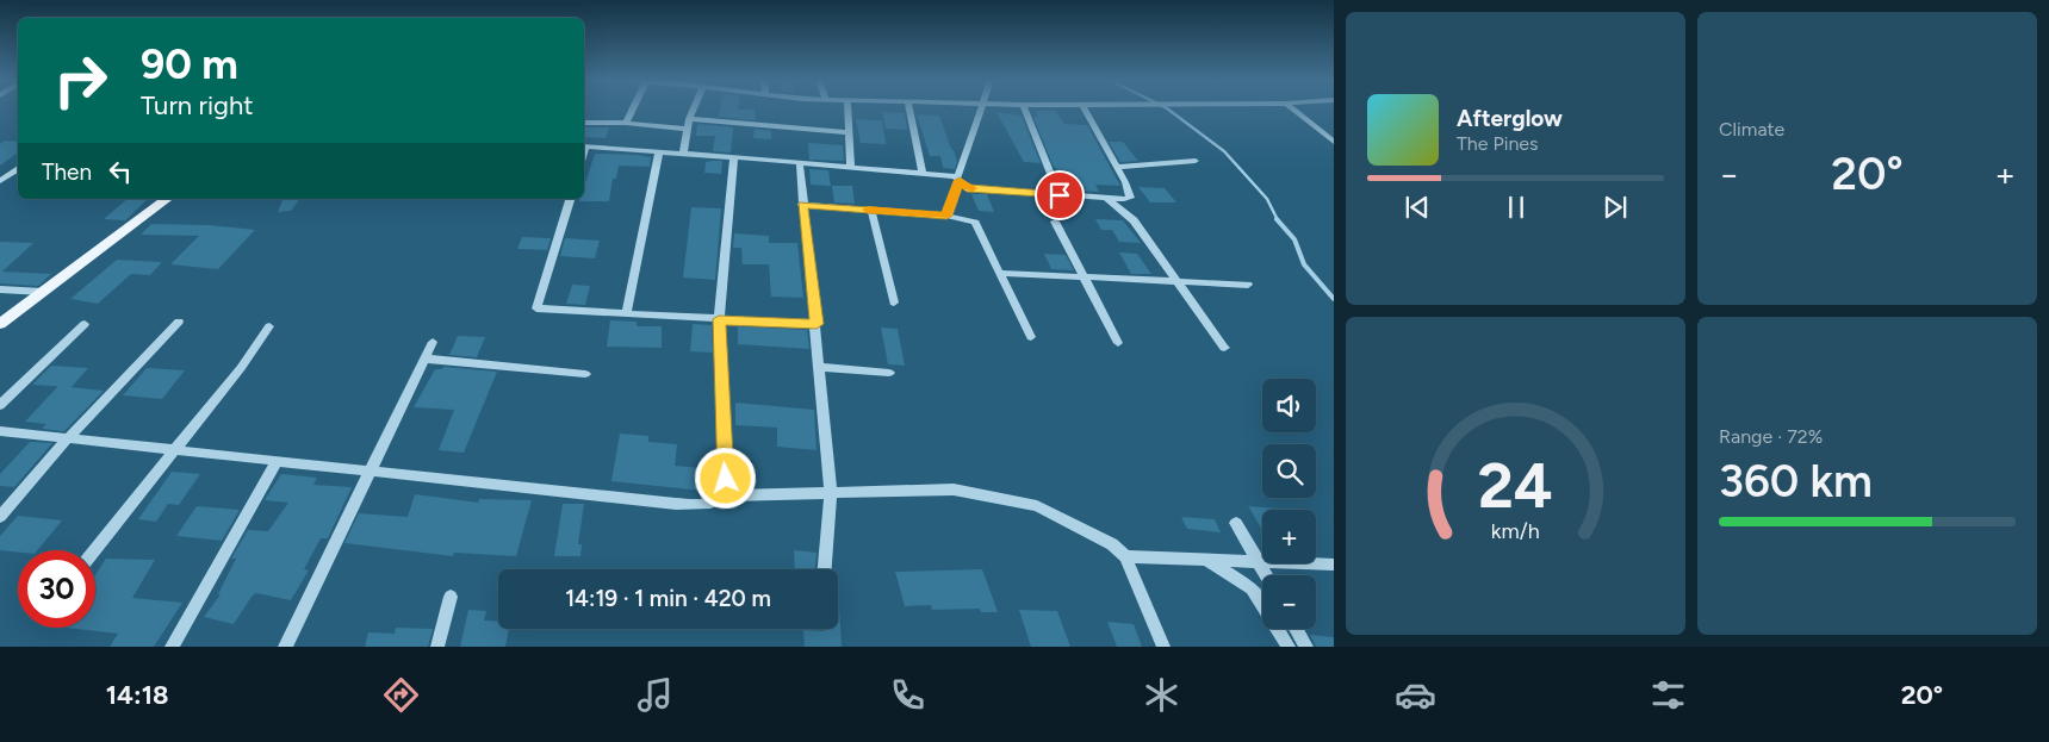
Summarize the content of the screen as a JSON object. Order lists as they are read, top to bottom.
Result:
{
  "page": {
    "tile": [
      "Climate",
      ["Range · 72%", "360 km"]
    ],
    "turn": ["90 m", "Turn right"],
    "song": ["Afterglow", "The Pines"],
    "then": "Then",
    "heat": ["−", "20°", "+"],
    "map_buttons": ["+", "−"],
    "limit": "30",
    "trip": "14:19 · 1 min · 420 m",
    "tabs": ["14:18", "20°"],
    "gauge": ["24", "km/h"]
  }
}
